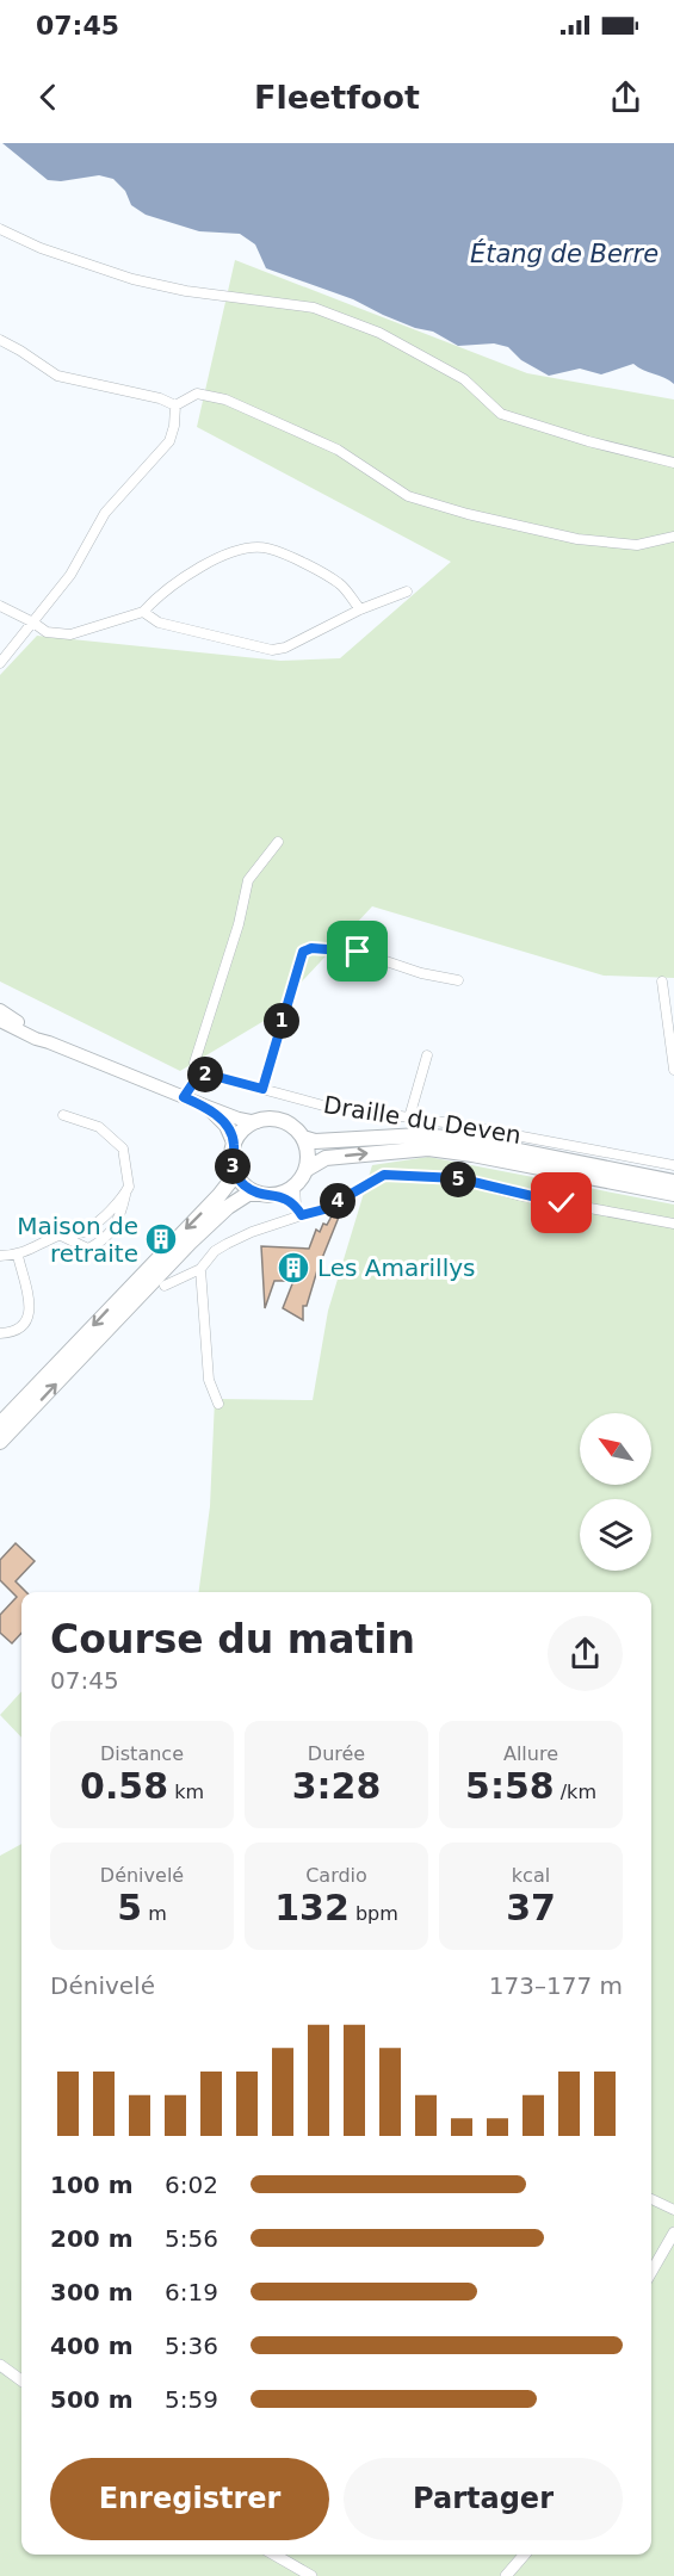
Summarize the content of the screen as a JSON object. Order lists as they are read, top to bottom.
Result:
{
  "streets": {
    "street": ["Draille du Deven"]
  },
  "water": ["Étang de Berre"],
  "places": {
    "building": ["Maison de retraite", "Les Amarillys"]
  },
  "north": "top left",
  "page": {
    "status": "07:45",
    "header": "Fleetfoot",
    "pins": [
      "1",
      "2",
      "3",
      "5",
      "4"
    ],
    "heading": ["Course du matin", "07:45"],
    "stats": [
      ["Distance", "0.58 km"],
      ["Durée", "3:28"],
      ["Allure", "5:58 /km"],
      ["Dénivelé", "5 m"],
      ["Cardio", "132 bpm"],
      ["kcal", "37"]
    ],
    "chart": ["Dénivelé", "173–177 m"],
    "list": [
      {
        "name": "100 m",
        "note": "6:02"
      },
      {
        "name": "200 m",
        "note": "5:56"
      },
      {
        "name": "300 m",
        "note": "6:19"
      },
      {
        "name": "400 m",
        "note": "5:36"
      },
      {
        "name": "500 m",
        "note": "5:59"
      }
    ],
    "buttons": ["Enregistrer", "Partager"]
  }
}
